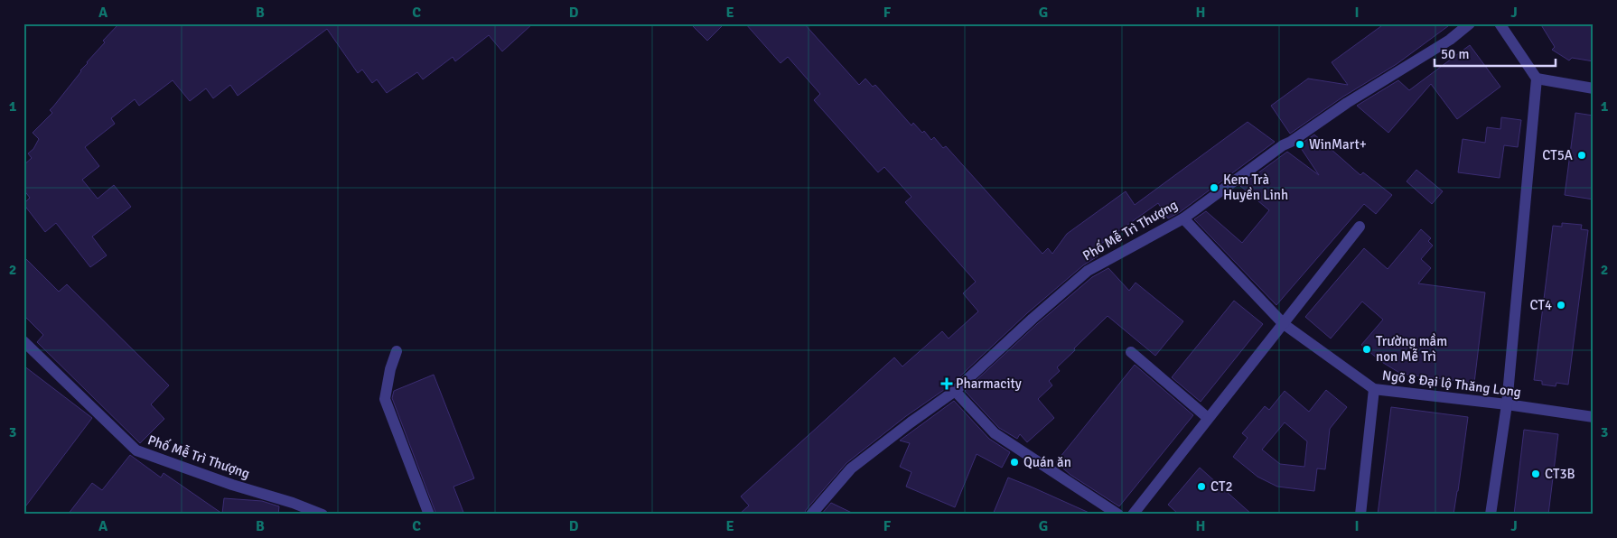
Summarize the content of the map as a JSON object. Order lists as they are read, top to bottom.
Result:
{
  "streets": {
    "street": ["Phố Mễ Trì Thượng", "Ngõ 8 Đại lộ Thăng Long"]
  },
  "crossings": [
    ["Phố Mễ Trì Thượng", "Ngõ 8 Đại lộ Thăng Long"]
  ],
  "places": {
    "other": [
      "WinMart+",
      "CT5A",
      "Kem Trà Huyền Linh",
      "CT4",
      "Trường mầm non Mễ Trì",
      "Quán ăn",
      "CT3B",
      "CT2"
    ],
    "health": ["Pharmacity"]
  },
  "scale_bar": "50 m",
  "grid": {
    "columns": [
      "A",
      "B",
      "C",
      "D",
      "E",
      "F",
      "G",
      "H",
      "I",
      "J"
    ],
    "rows": ["1", "2", "3"]
  }
}
